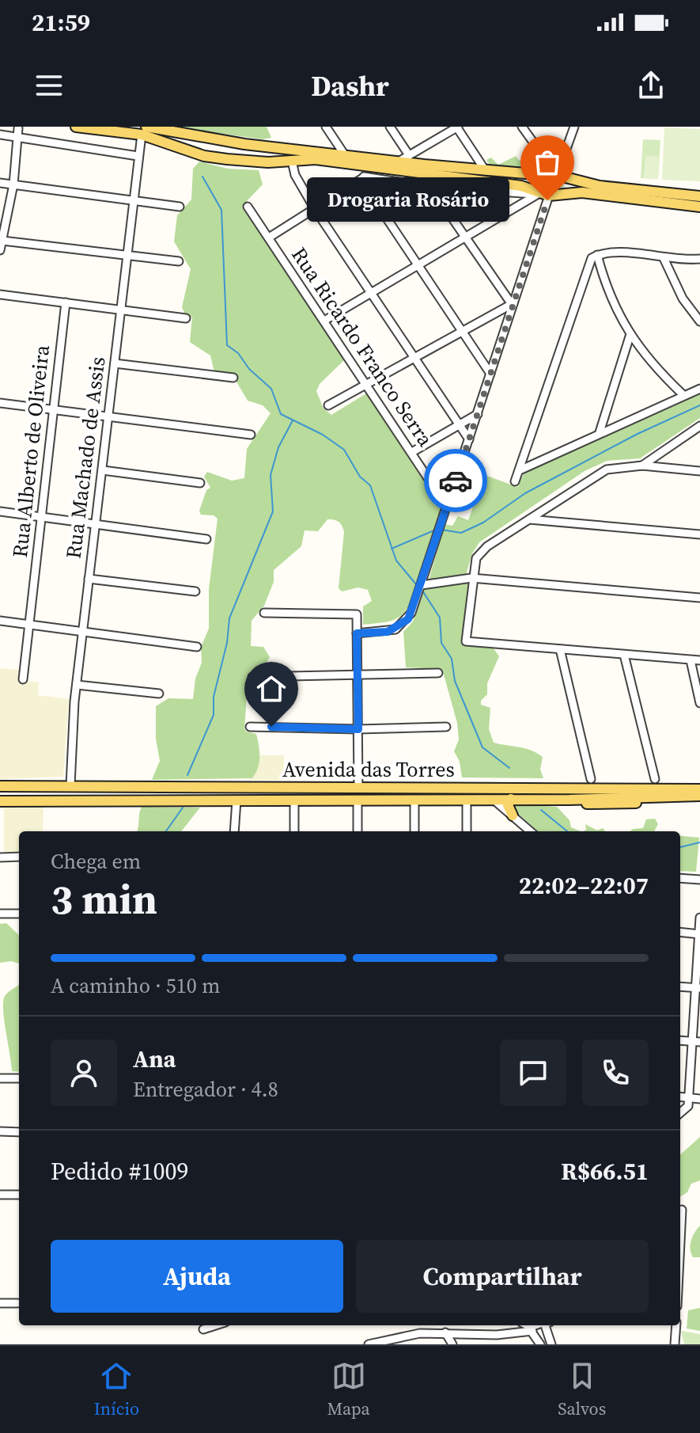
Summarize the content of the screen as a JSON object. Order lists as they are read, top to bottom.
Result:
{
  "streets": {
    "main road": ["Avenida das Torres"],
    "street": ["Rua Ricardo Franco Serra", "Rua Alberto de Oliveira", "Rua Machado de Assis"]
  },
  "crossings": [
    ["Rua Machado de Assis", "Avenida das Torres"]
  ],
  "places": ["Drogaria Rosário"],
  "page": {
    "status": "21:59",
    "header": "Dashr",
    "bubble": "Drogaria Rosário",
    "heading": ["3 min", "Chega em", "22:02–22:07"],
    "panel": [
      "Ana",
      "Entregador · 4.8",
      "Pedido #1009",
      "R$66.51"
    ],
    "bar": "A caminho · 510 m",
    "buttons": ["Ajuda", "Compartilhar"],
    "tabs": ["Início", "Mapa", "Salvos"]
  }
}
